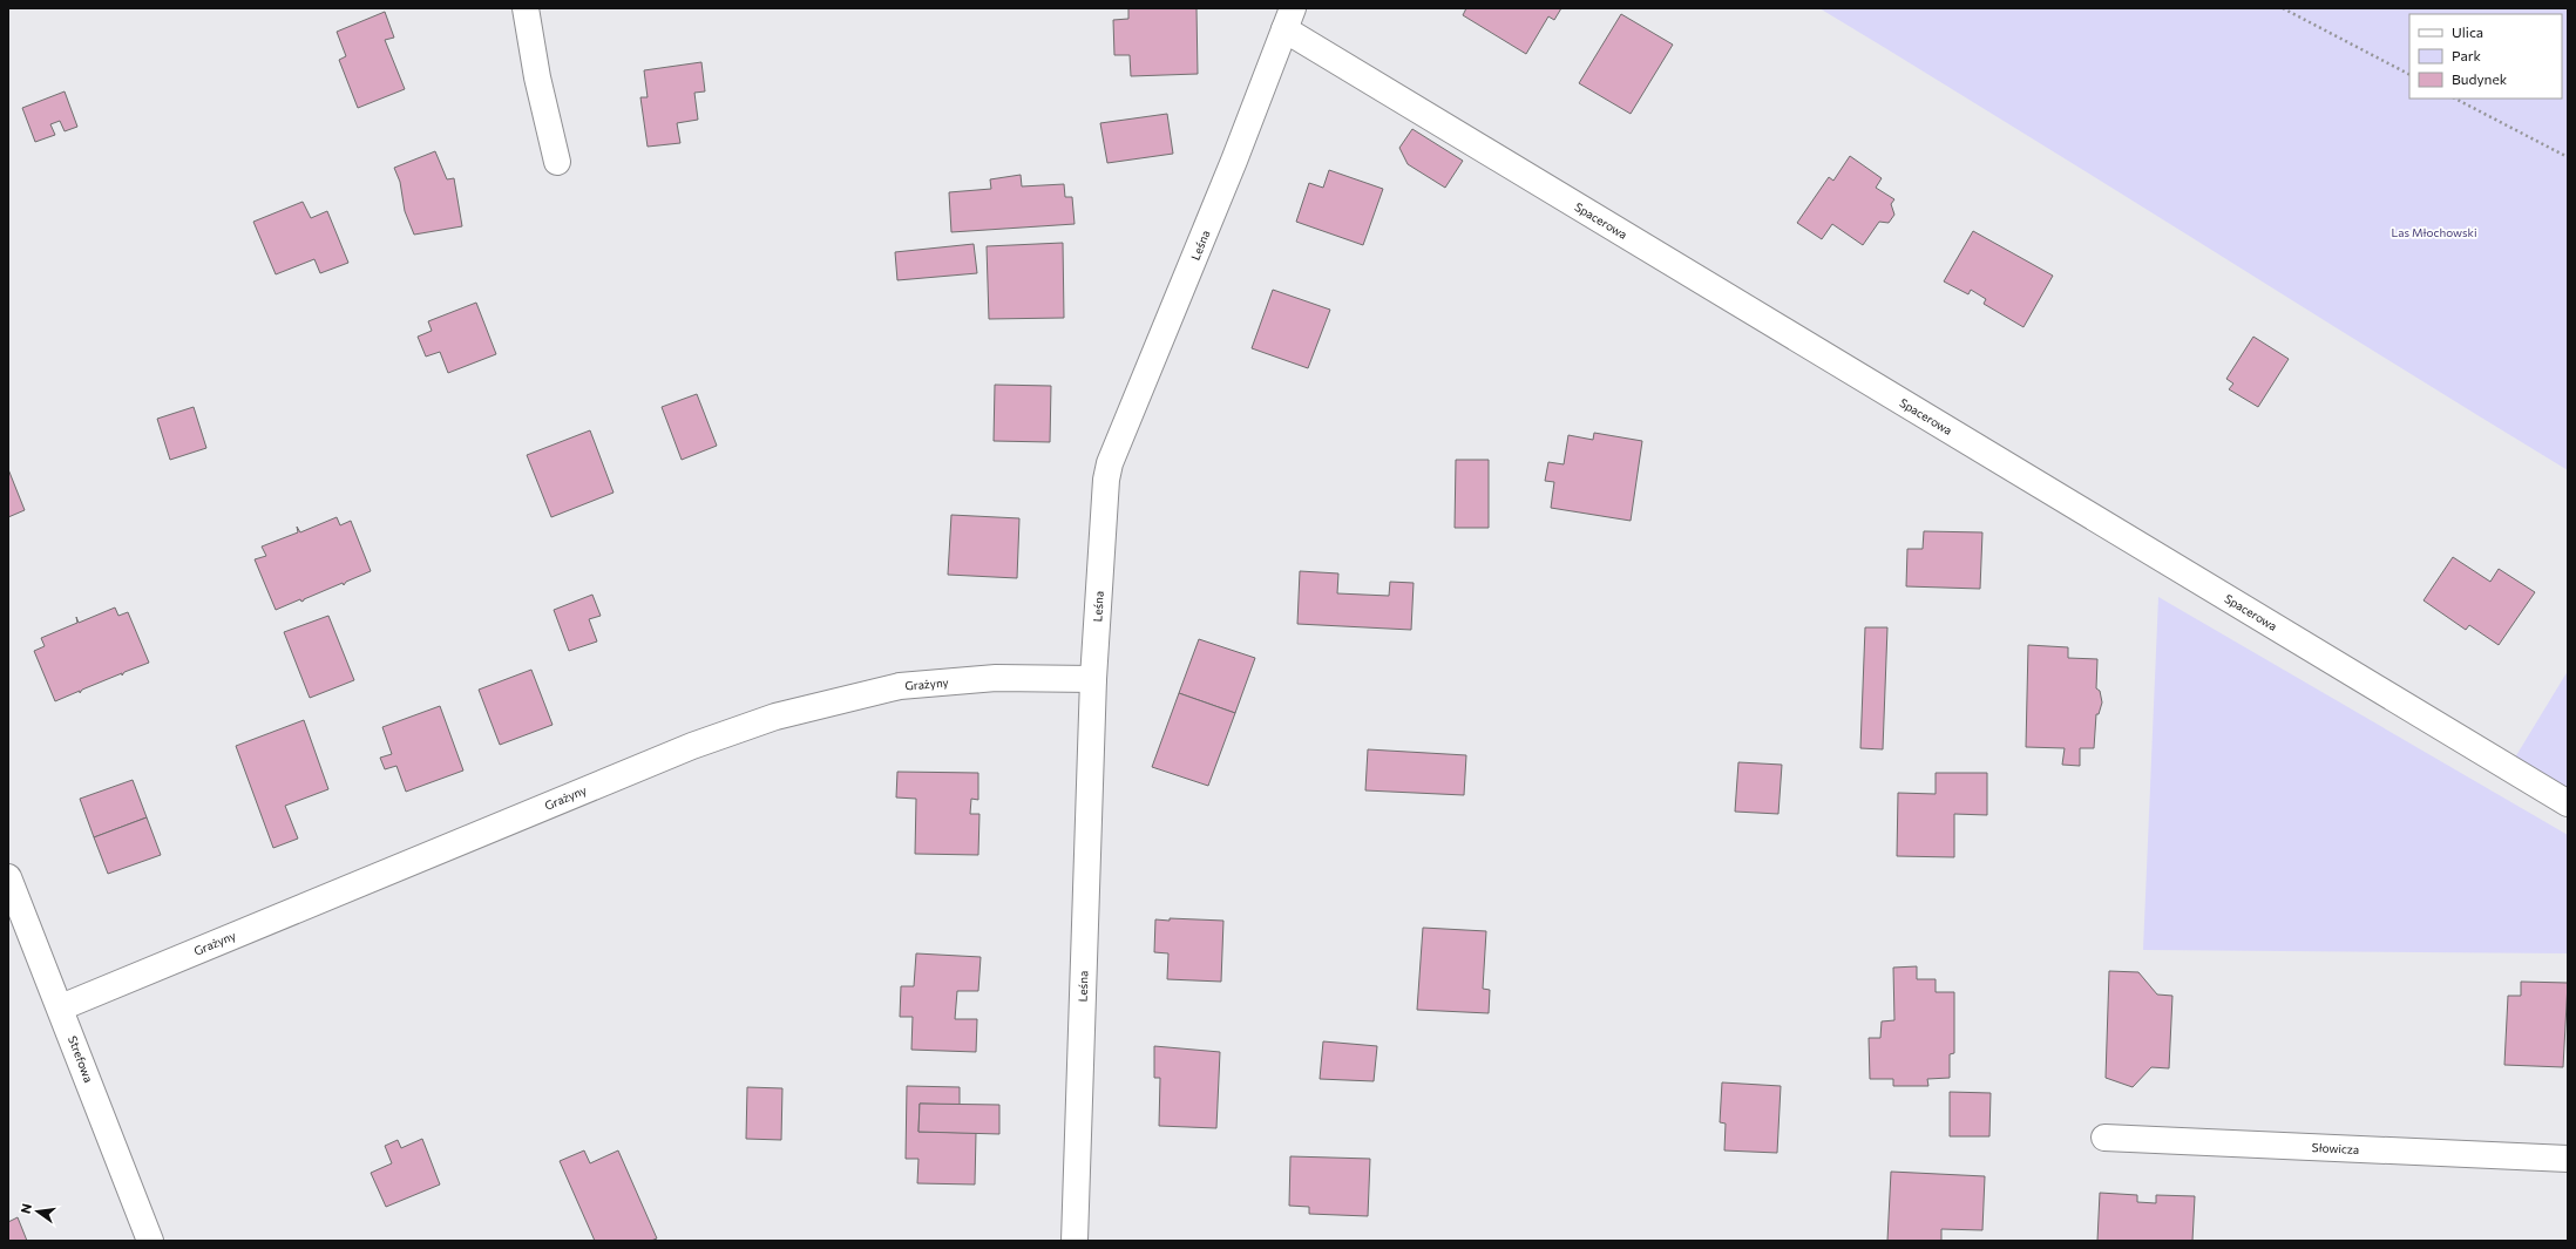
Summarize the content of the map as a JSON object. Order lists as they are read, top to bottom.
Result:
{
  "streets": {
    "street": [
      "Spacerowa",
      "Leśna",
      "Grażyny",
      "Strefowa",
      "Słowicza"
    ]
  },
  "crossings": [
    ["Spacerowa", "Leśna"],
    ["Leśna", "Grażyny"],
    ["Grażyny", "Strefowa"]
  ],
  "parks": ["Las Młochowski"],
  "legend": ["Ulica", "Park", "Budynek"],
  "north": "left"
}
